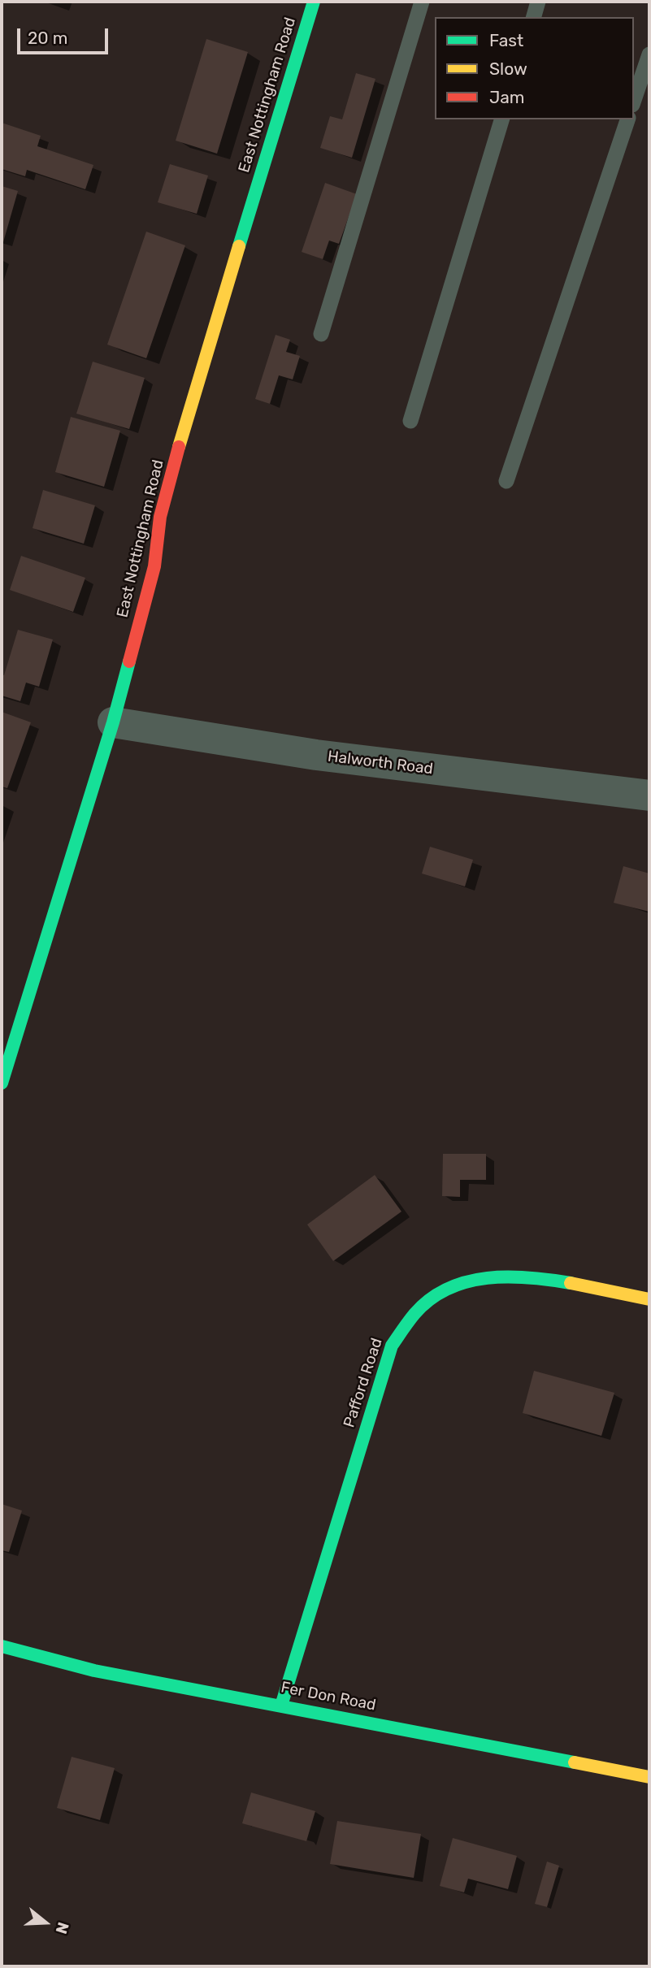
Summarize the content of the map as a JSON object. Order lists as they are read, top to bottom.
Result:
{
  "streets": {
    "street": [
      "East Nottingham Road",
      "Halworth Road",
      "Pafford Road",
      "Fer Don Road"
    ]
  },
  "crossings": [
    ["East Nottingham Road", "Halworth Road"],
    ["Pafford Road", "Fer Don Road"]
  ],
  "legend": ["Fast", "Slow", "Jam"],
  "scale_bar": "20 m",
  "north": "right"
}
